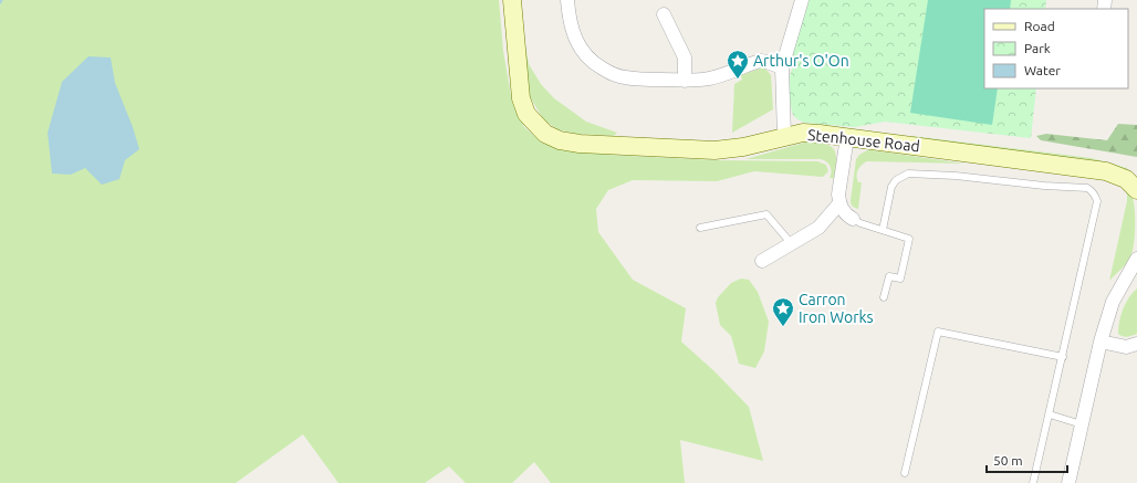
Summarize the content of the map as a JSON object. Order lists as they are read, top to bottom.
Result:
{
  "streets": {
    "street": ["Stenhouse Road"]
  },
  "places": {
    "place": ["Arthur's O'On", "Carron Iron Works"]
  },
  "legend": ["Road", "Park", "Water"],
  "scale_bar": "50 m"
}
